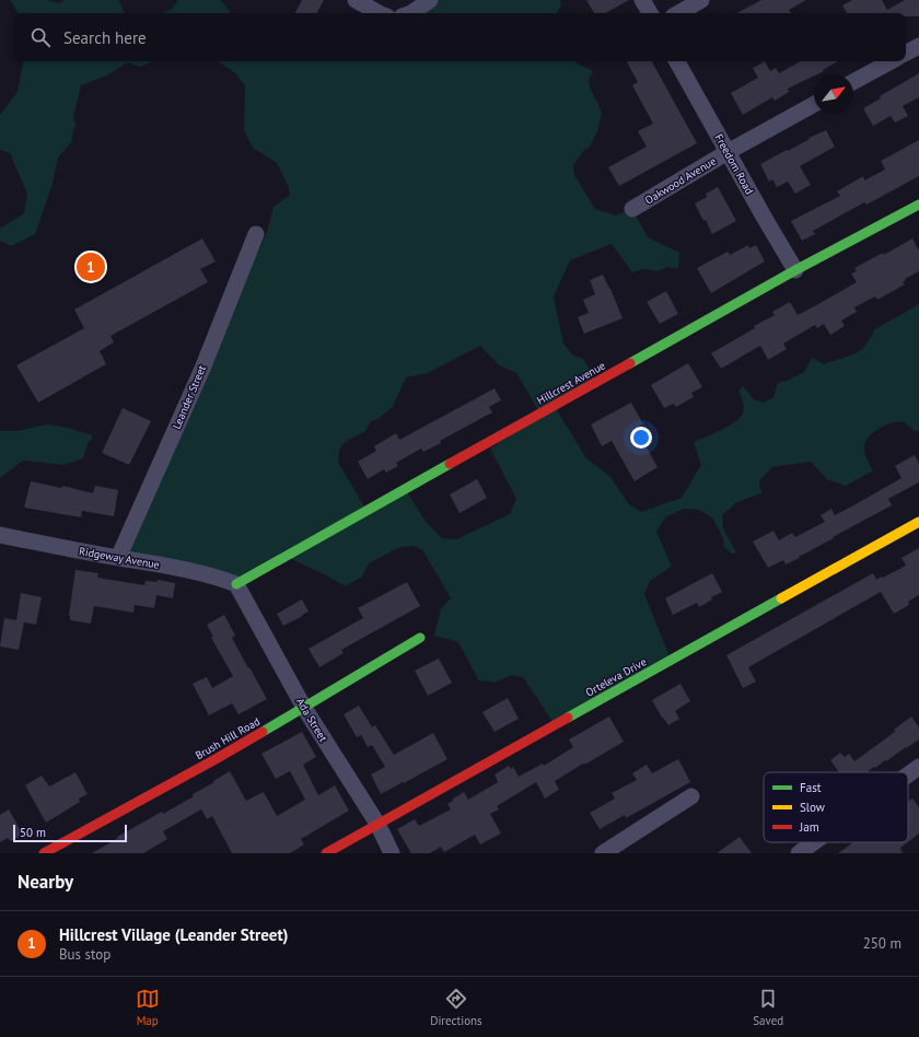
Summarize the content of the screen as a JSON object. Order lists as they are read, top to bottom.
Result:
{
  "streets": {
    "street": [
      "Freedom Road",
      "Oakwood Avenue",
      "Hillcrest Avenue",
      "Leander Street",
      "Ridgeway Avenue",
      "Orteleva Drive",
      "Ada Street",
      "Brush Hill Road"
    ]
  },
  "crossings": [
    ["Freedom Road", "Oakwood Avenue"],
    ["Freedom Road", "Hillcrest Avenue"],
    ["Hillcrest Avenue", "Ridgeway Avenue"],
    ["Hillcrest Avenue", "Ada Street"],
    ["Leander Street", "Ridgeway Avenue"],
    ["Ridgeway Avenue", "Ada Street"],
    ["Orteleva Drive", "Ada Street"],
    ["Ada Street", "Brush Hill Road"]
  ],
  "legend": ["Fast", "Slow", "Jam"],
  "scale_bar": "50 m",
  "north": "top right",
  "page": {
    "search": "Search here",
    "pins": "1",
    "scale": "50 m",
    "heading": "Nearby",
    "list": [
      {
        "mark": "1",
        "name": "Hillcrest Village (Leander Street)",
        "note": "Bus stop",
        "value": "250 m"
      }
    ],
    "nav": ["Map", "Directions", "Saved"]
  }
}
